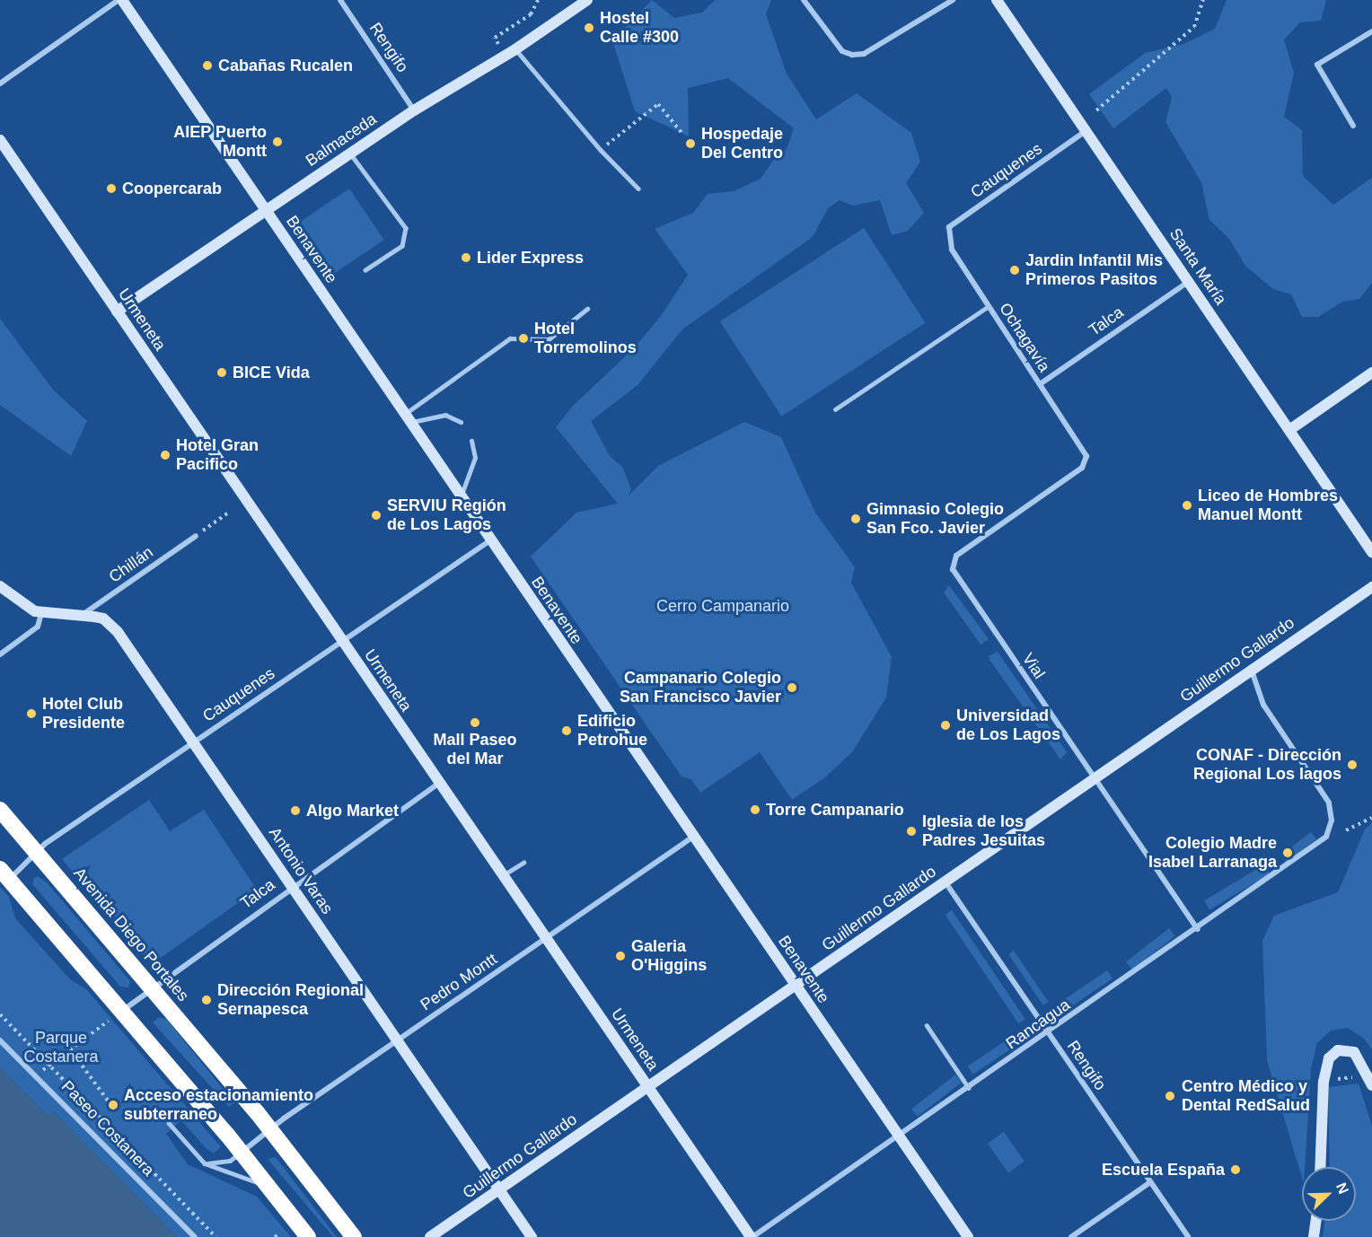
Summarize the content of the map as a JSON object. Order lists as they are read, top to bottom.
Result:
{
  "streets": {
    "highway": ["Avenida Diego Portales"],
    "main road": [
      "Balmaceda",
      "Benavente",
      "Santa María",
      "Urmeneta",
      "Guillermo Gallardo",
      "Antonio Varas"
    ],
    "street": [
      "Rengifo",
      "Cauquenes",
      "Talca",
      "Ochagavía",
      "Chillán",
      "Vial",
      "Pedro Montt",
      "Rancagua",
      "Paseo Costanera"
    ]
  },
  "crossings": [
    ["Rengifo", "Balmaceda"],
    ["Rengifo", "Guillermo Gallardo"],
    ["Rengifo", "Rancagua"],
    ["Balmaceda", "Benavente"],
    ["Balmaceda", "Urmeneta"],
    ["Cauquenes", "Benavente"],
    ["Cauquenes", "Santa María"],
    ["Cauquenes", "Urmeneta"],
    ["Cauquenes", "Ochagavía"],
    ["Cauquenes", "Antonio Varas"],
    ["Cauquenes", "Avenida Diego Portales"],
    ["Benavente", "Guillermo Gallardo"],
    ["Benavente", "Pedro Montt"],
    ["Benavente", "Rancagua"],
    ["Santa María", "Talca"],
    ["Urmeneta", "Talca"],
    ["Urmeneta", "Guillermo Gallardo"],
    ["Urmeneta", "Pedro Montt"],
    ["Urmeneta", "Rancagua"],
    ["Talca", "Ochagavía"],
    ["Talca", "Antonio Varas"],
    ["Talca", "Avenida Diego Portales"],
    ["Ochagavía", "Vial"],
    ["Chillán", "Antonio Varas"],
    ["Guillermo Gallardo", "Vial"],
    ["Guillermo Gallardo", "Antonio Varas"],
    ["Guillermo Gallardo", "Rancagua"],
    ["Vial", "Rancagua"],
    ["Antonio Varas", "Pedro Montt"],
    ["Avenida Diego Portales", "Pedro Montt"]
  ],
  "parks": ["Cerro Campanario", "Parque Costanera"],
  "places": [
    "Hostel Calle #300",
    "Cabañas Rucalen",
    "AIEP Puerto Montt",
    "Hospedaje Del Centro",
    "Coopercarab",
    "Lider Express",
    "Jardin Infantil Mis Primeros Pasitos",
    "Hotel Torremolinos",
    "BICE Vida",
    "Hotel Gran Pacifico",
    "Liceo de Hombres Manuel Montt",
    "SERVIU Región de Los Lagos",
    "Gimnasio Colegio San Fco. Javier",
    "Campanario Colegio San Francisco Javier",
    "Hotel Club Presidente",
    "Mall Paseo del Mar",
    "Universidad de Los Lagos",
    "Edificio Petrohue",
    "CONAF - Dirección Regional Los lagos",
    "Torre Campanario",
    "Algo Market",
    "Iglesia de los Padres Jesuitas",
    "Colegio Madre Isabel Larranaga",
    "Galeria O'Higgins",
    "Dirección Regional Sernapesca",
    "Centro Médico y Dental RedSalud",
    "Acceso estacionamiento subterraneo",
    "Escuela España"
  ],
  "north": "top right"
}
